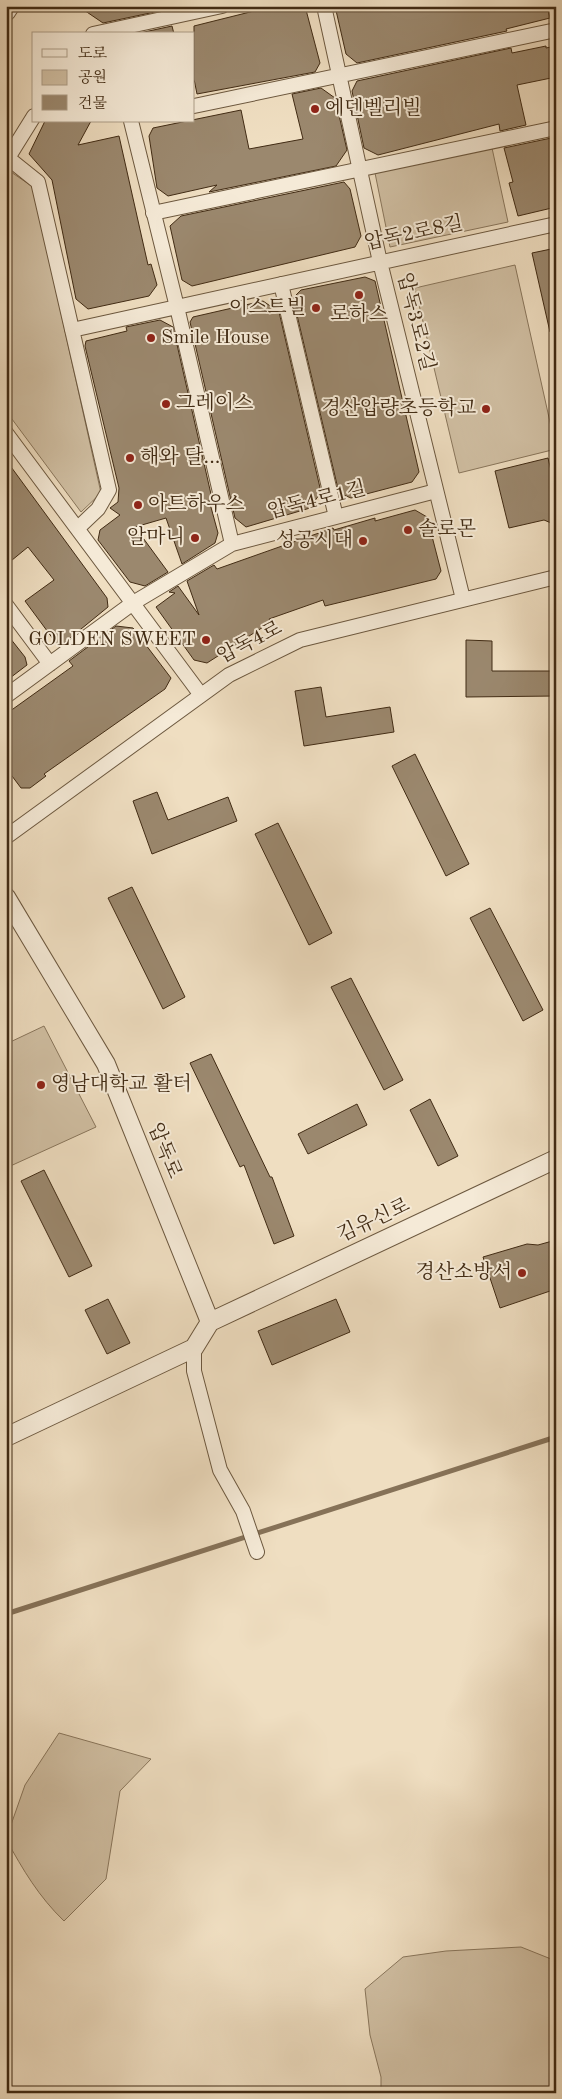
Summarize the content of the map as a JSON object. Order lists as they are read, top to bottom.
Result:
{
  "streets": {
    "street": [
      "압독2로8길",
      "압독3로2길",
      "압독4로1길",
      "압독4로",
      "압독로",
      "김유신로"
    ]
  },
  "crossings": [
    ["압독2로8길", "압독3로2길"],
    ["압독3로2길", "압독4로1길"],
    ["압독3로2길", "압독4로"],
    ["압독로", "김유신로"]
  ],
  "places": [
    "에덴벨리빌",
    "로하스",
    "이스트빌",
    "Smile House",
    "그레이스",
    "경산압량초등학교",
    "해와 달...",
    "아트하우스",
    "솔로몬",
    "알마니",
    "성공시대",
    "GOLDEN SWEET",
    "영남대학교 활터",
    "경산소방서"
  ],
  "legend": ["도로", "공원", "건물"]
}
